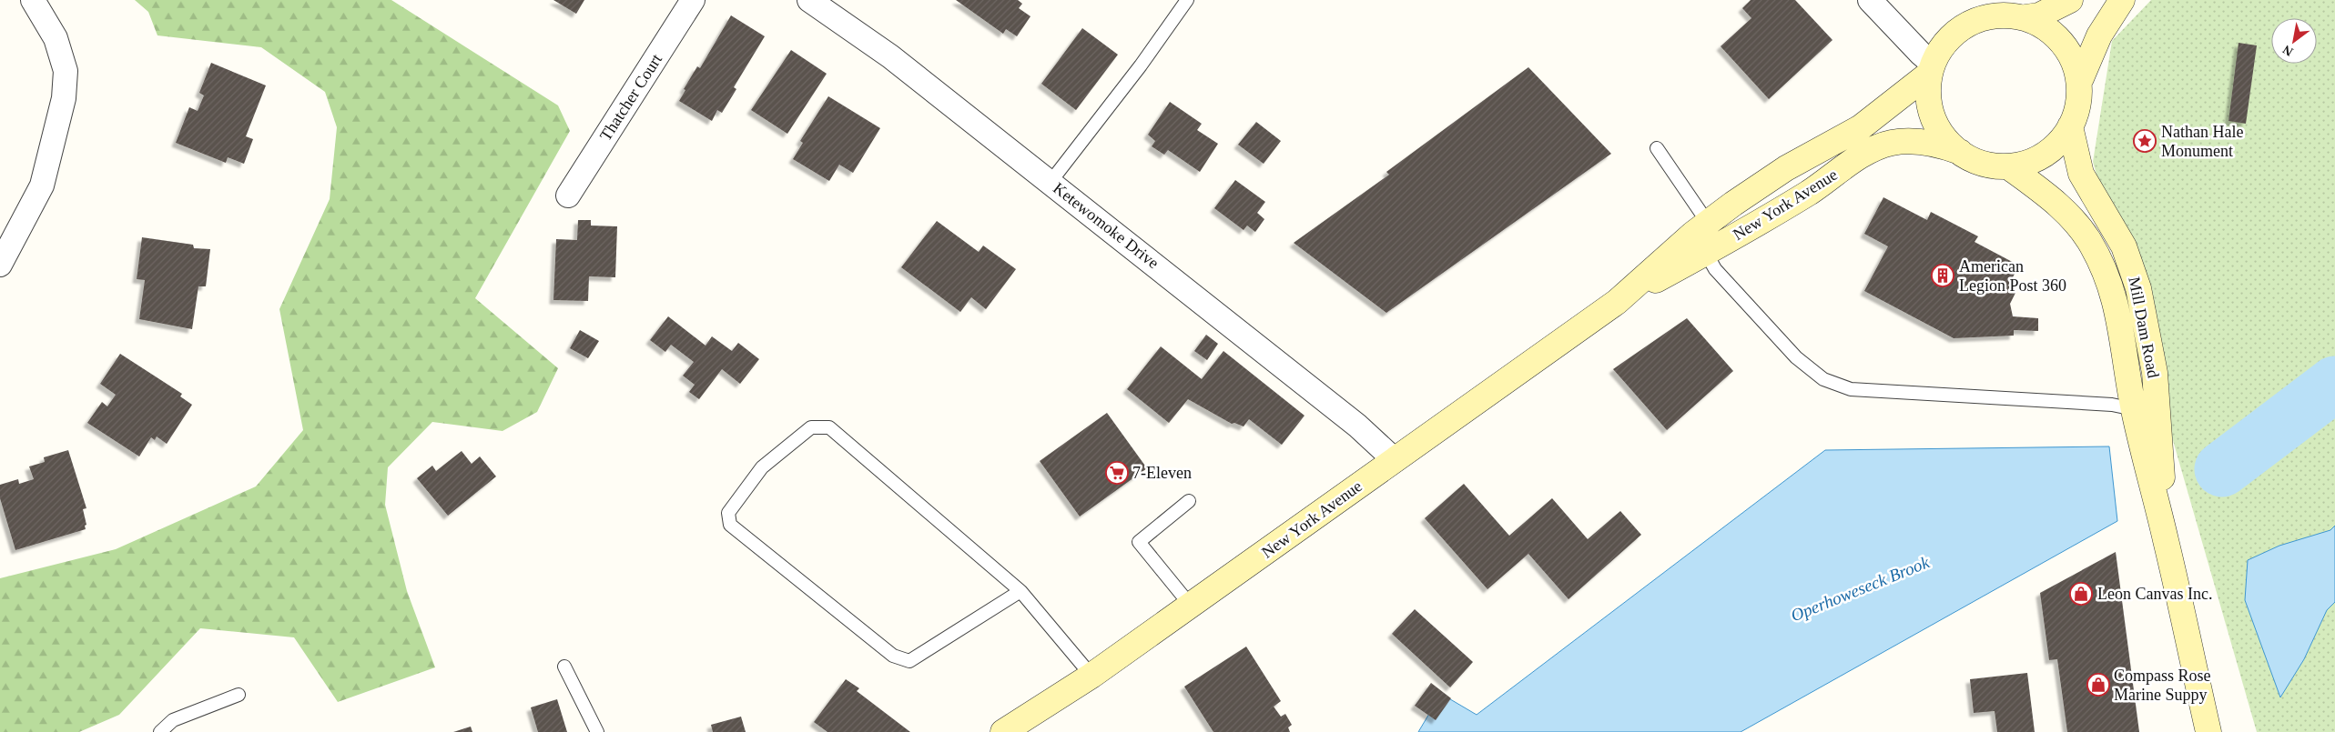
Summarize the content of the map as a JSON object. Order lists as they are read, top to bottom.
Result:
{
  "streets": {
    "street": [
      "Thatcher Court",
      "New York Avenue",
      "Ketewomoke Drive",
      "Mill Dam Road"
    ]
  },
  "crossings": [
    ["New York Avenue", "Ketewomoke Drive"],
    ["New York Avenue", "Mill Dam Road"]
  ],
  "water": ["Operhoweseck Brook"],
  "places": {
    "place": ["Nathan Hale Monument"],
    "building": ["American Legion Post 360"],
    "supermarket": ["7-Eleven"],
    "shop": ["Leon Canvas Inc.", "Compass Rose Marine Suppy"]
  },
  "north": "bottom left"
}
